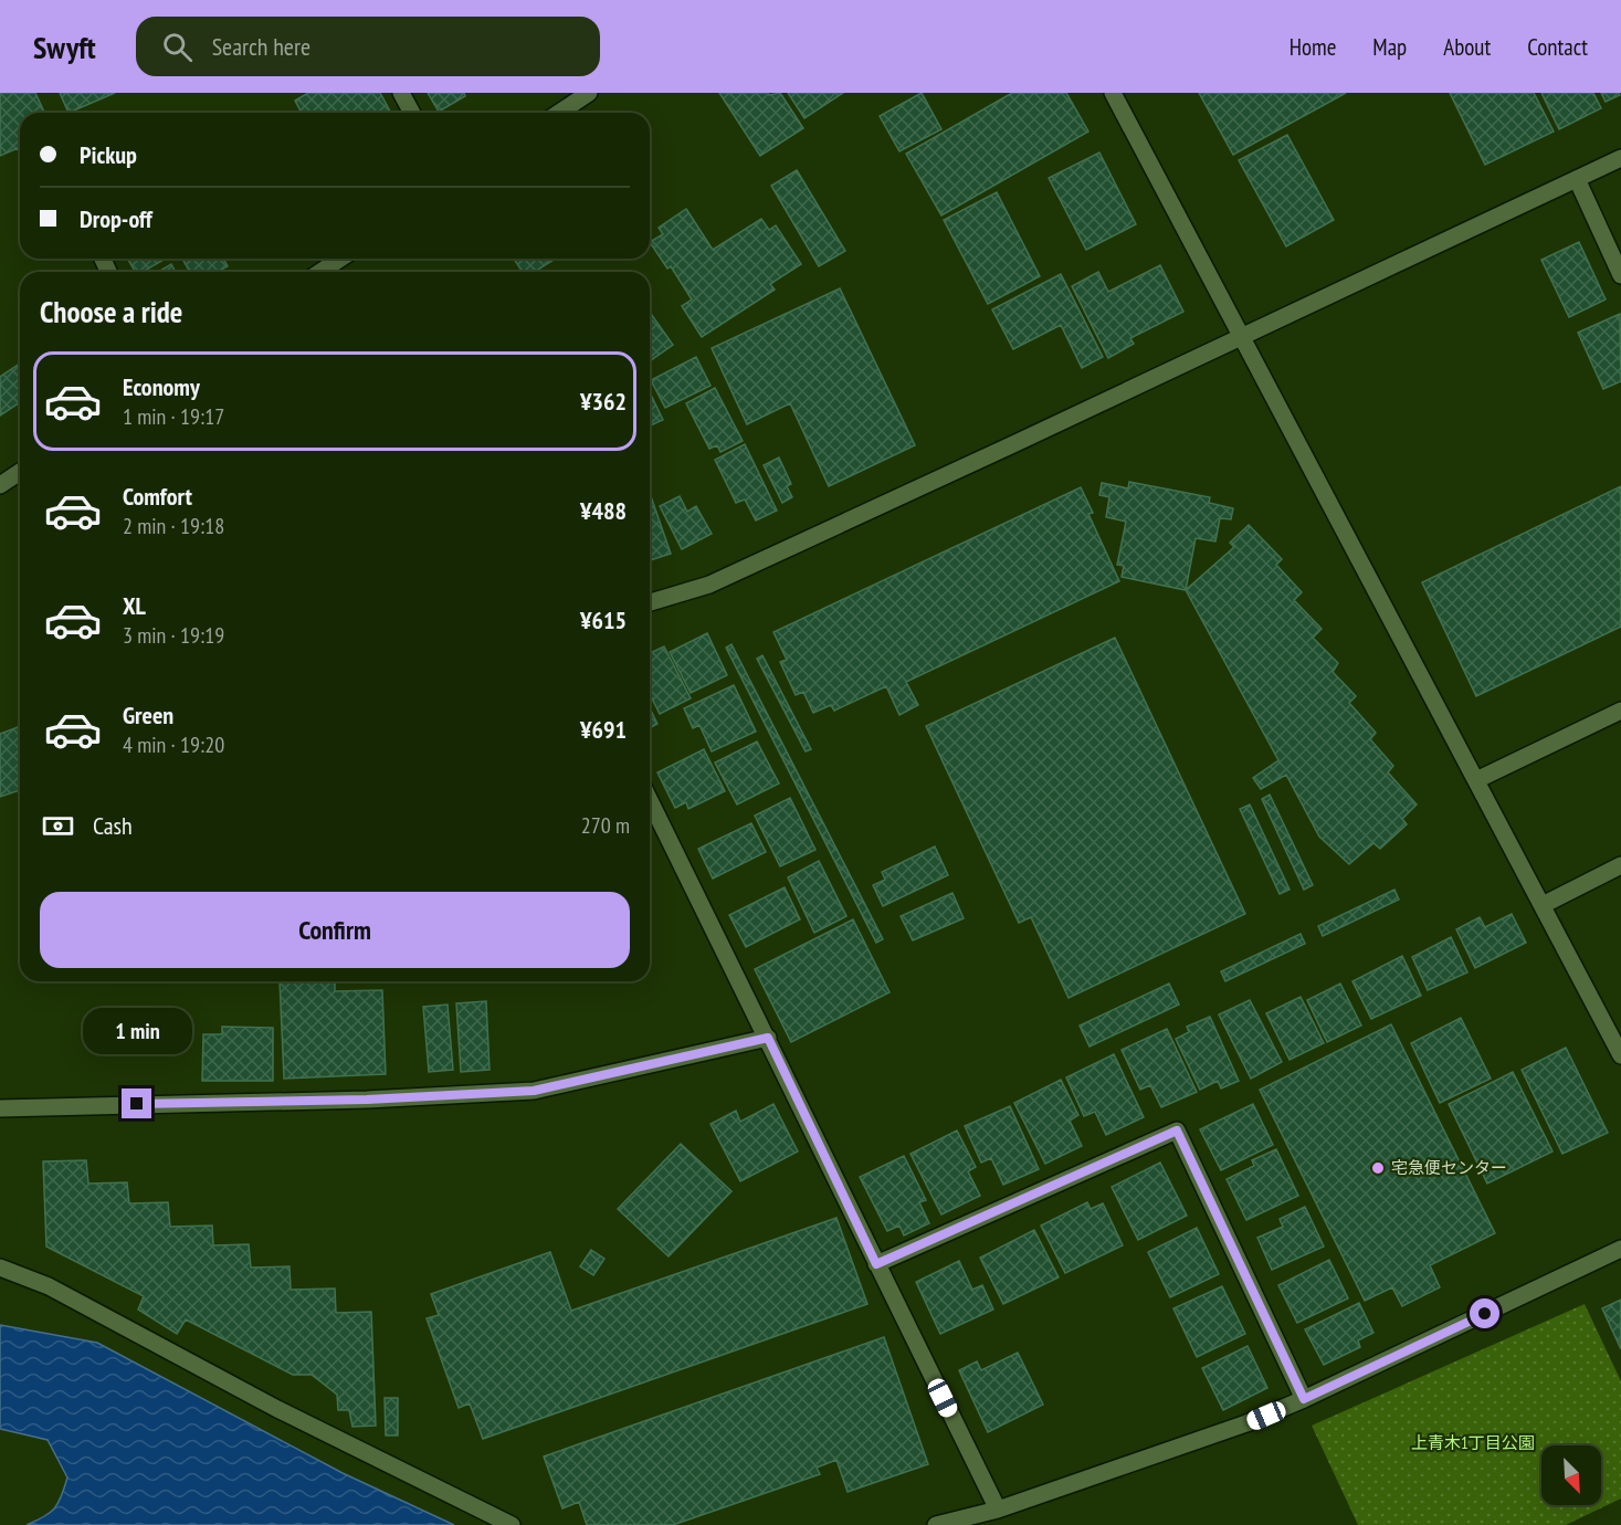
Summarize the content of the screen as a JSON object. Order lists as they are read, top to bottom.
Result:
{
  "parks": ["上青木1丁目公園"],
  "places": ["宅急便センター"],
  "north": "bottom right",
  "page": {
    "header": "Swyft",
    "search": "Search here",
    "nav": [
      "Home",
      "Map",
      "About",
      "Contact"
    ],
    "banner": ["Pickup", "Drop-off"],
    "heading": "Choose a ride",
    "list": [
      {
        "name": "Economy",
        "note": "1 min · 19:17",
        "value": "¥362"
      },
      {
        "name": "Comfort",
        "note": "2 min · 19:18",
        "value": "¥488"
      },
      {
        "name": "XL",
        "note": "3 min · 19:19",
        "value": "¥615"
      },
      {
        "name": "Green",
        "note": "4 min · 19:20",
        "value": "¥691"
      }
    ],
    "pay": ["Cash", "270 m"],
    "buttons": "Confirm",
    "bubble": "1 min"
  }
}
